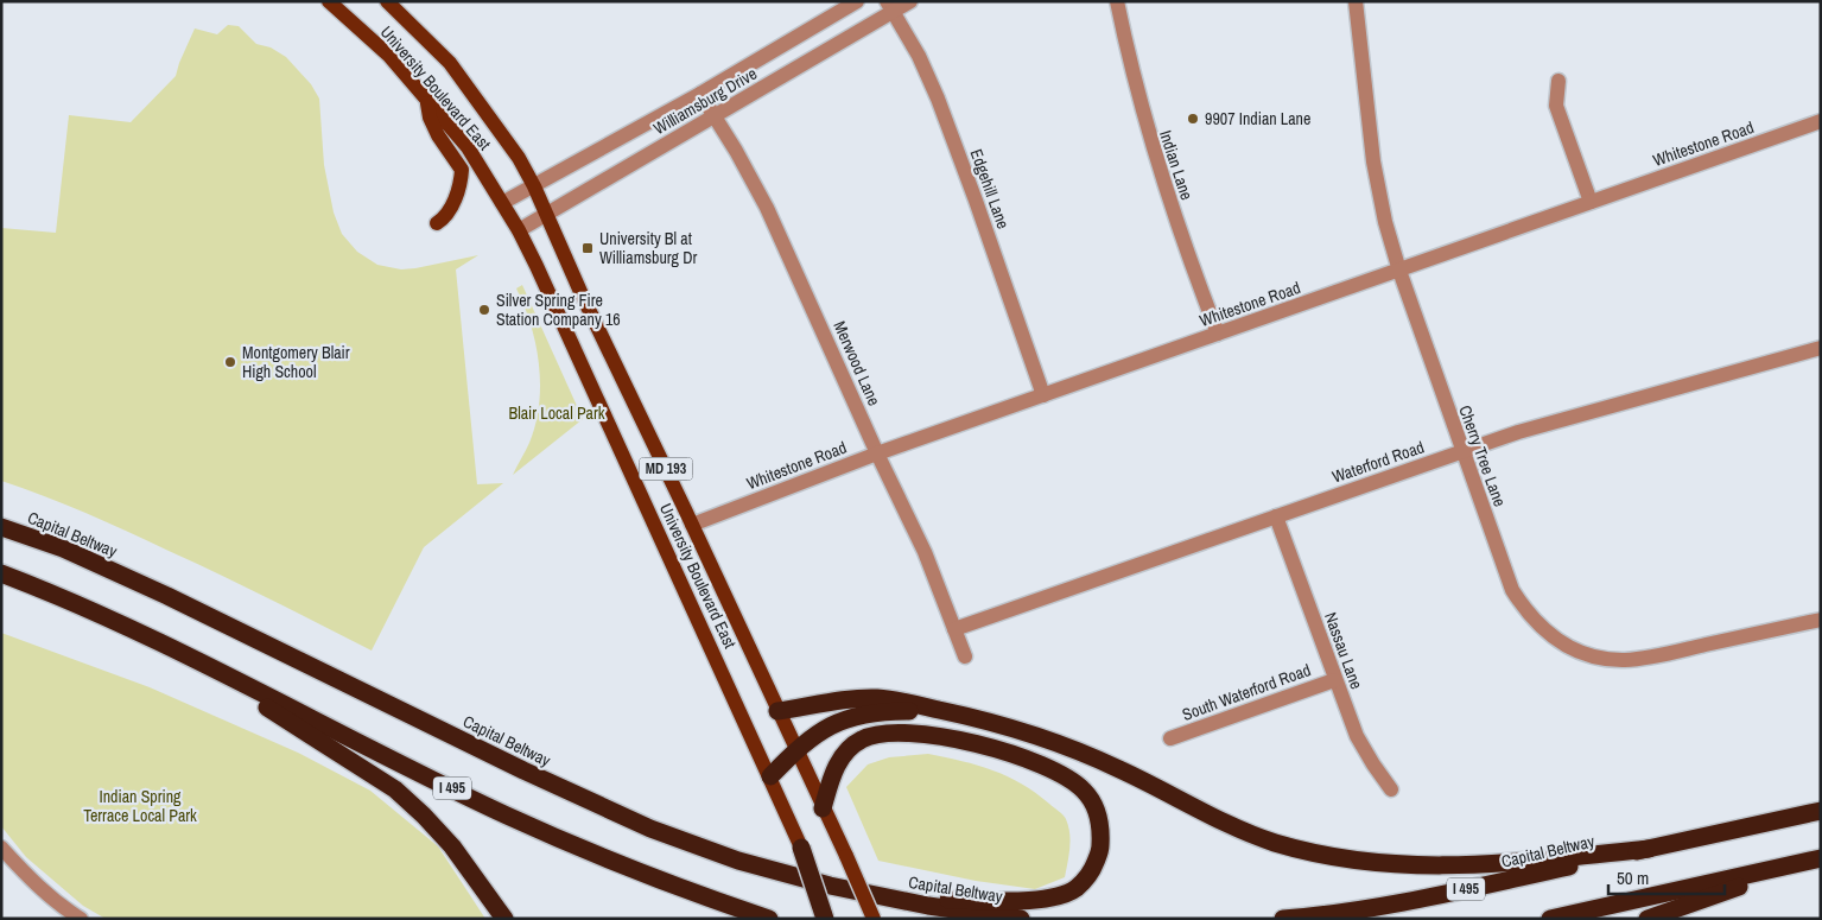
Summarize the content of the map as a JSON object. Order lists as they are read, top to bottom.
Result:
{
  "streets": {
    "highway": ["Capital Beltway", "I 495"],
    "main road": ["University Boulevard East", "MD 193"],
    "street": [
      "Williamsburg Drive",
      "Whitestone Road",
      "Indian Lane",
      "Edgehill Lane",
      "Merwood Lane",
      "Cherry Tree Lane",
      "Waterford Road",
      "Nassau Lane",
      "South Waterford Road"
    ]
  },
  "crossings": [
    ["University Boulevard East", "Williamsburg Drive"],
    ["University Boulevard East", "Whitestone Road"],
    ["Williamsburg Drive", "Edgehill Lane"],
    ["Williamsburg Drive", "Merwood Lane"],
    ["Whitestone Road", "Indian Lane"],
    ["Whitestone Road", "Edgehill Lane"],
    ["Whitestone Road", "Merwood Lane"],
    ["Whitestone Road", "Cherry Tree Lane"],
    ["Merwood Lane", "Waterford Road"],
    ["Cherry Tree Lane", "Waterford Road"],
    ["Waterford Road", "Nassau Lane"],
    ["Nassau Lane", "South Waterford Road"]
  ],
  "parks": ["Blair Local Park", "Indian Spring Terrace Local Park"],
  "places": {
    "other": ["9907 Indian Lane", "Silver Spring Fire Station Company 16", "Montgomery Blair High School"],
    "transit": ["University Bl at Williamsburg Dr"]
  },
  "scale_bar": "50 m"
}
